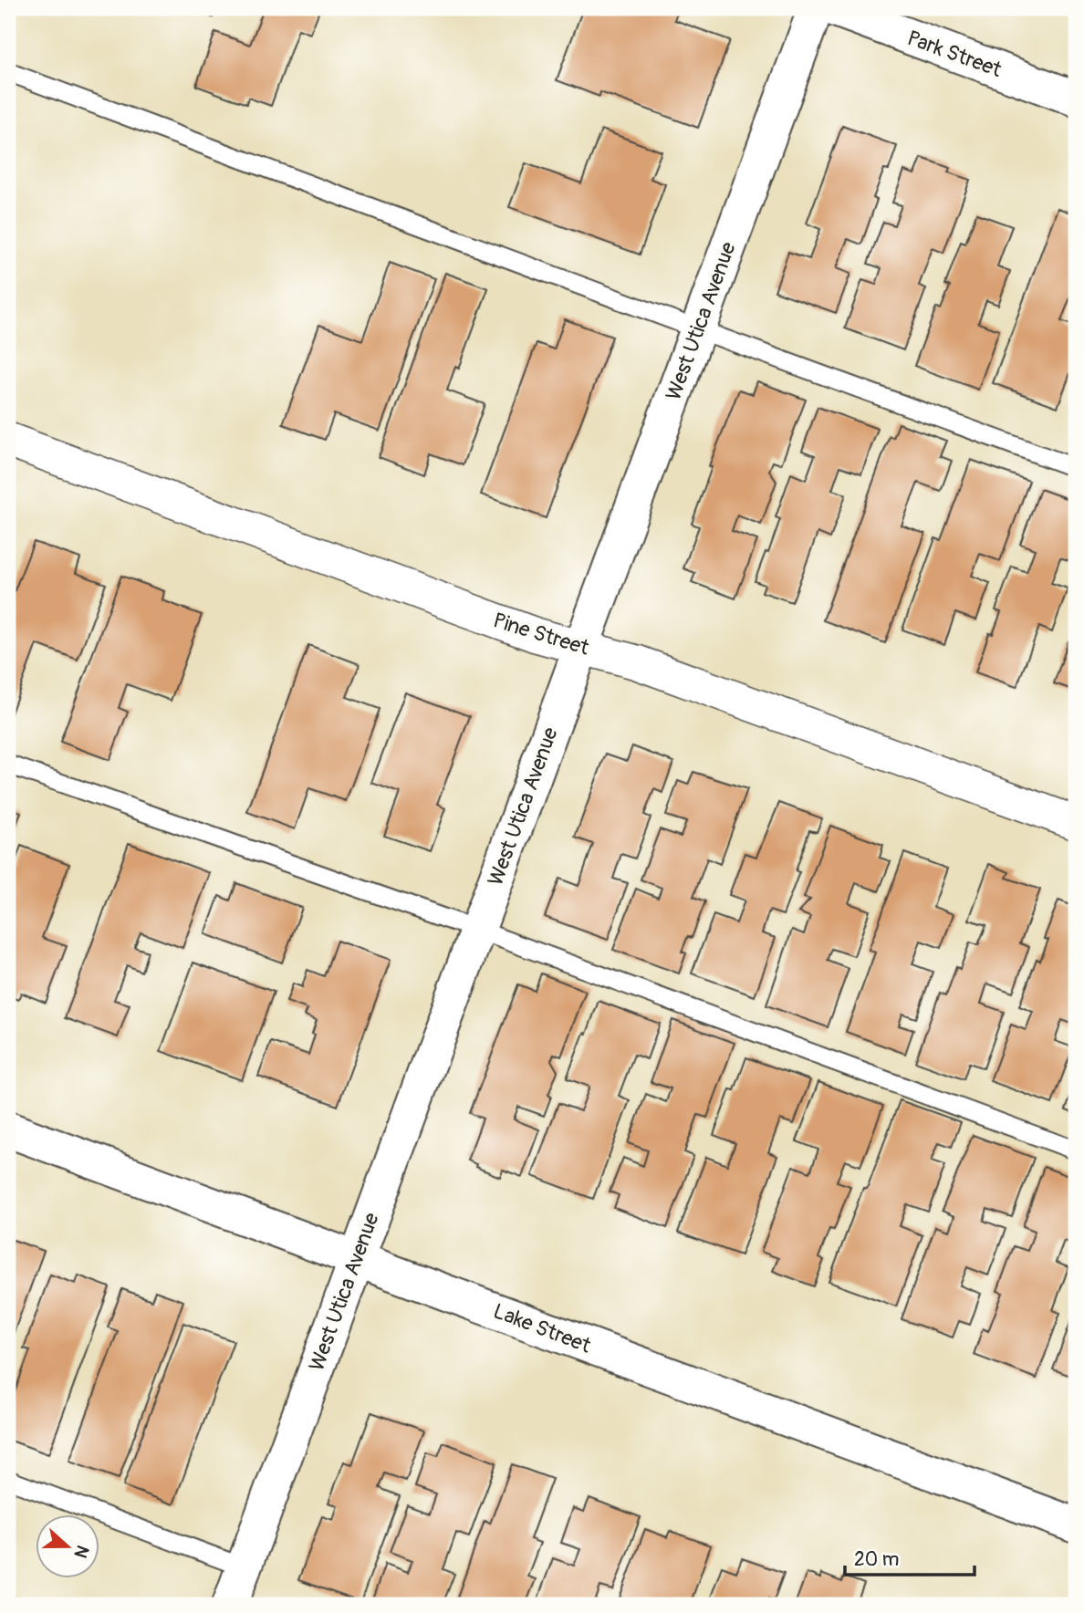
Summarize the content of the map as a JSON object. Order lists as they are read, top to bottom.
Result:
{
  "streets": {
    "street": [
      "Park Street",
      "West Utica Avenue",
      "Pine Street",
      "Lake Street"
    ]
  },
  "crossings": [
    ["West Utica Avenue", "Pine Street"],
    ["West Utica Avenue", "Lake Street"]
  ],
  "scale_bar": "20 m",
  "north": "right"
}
